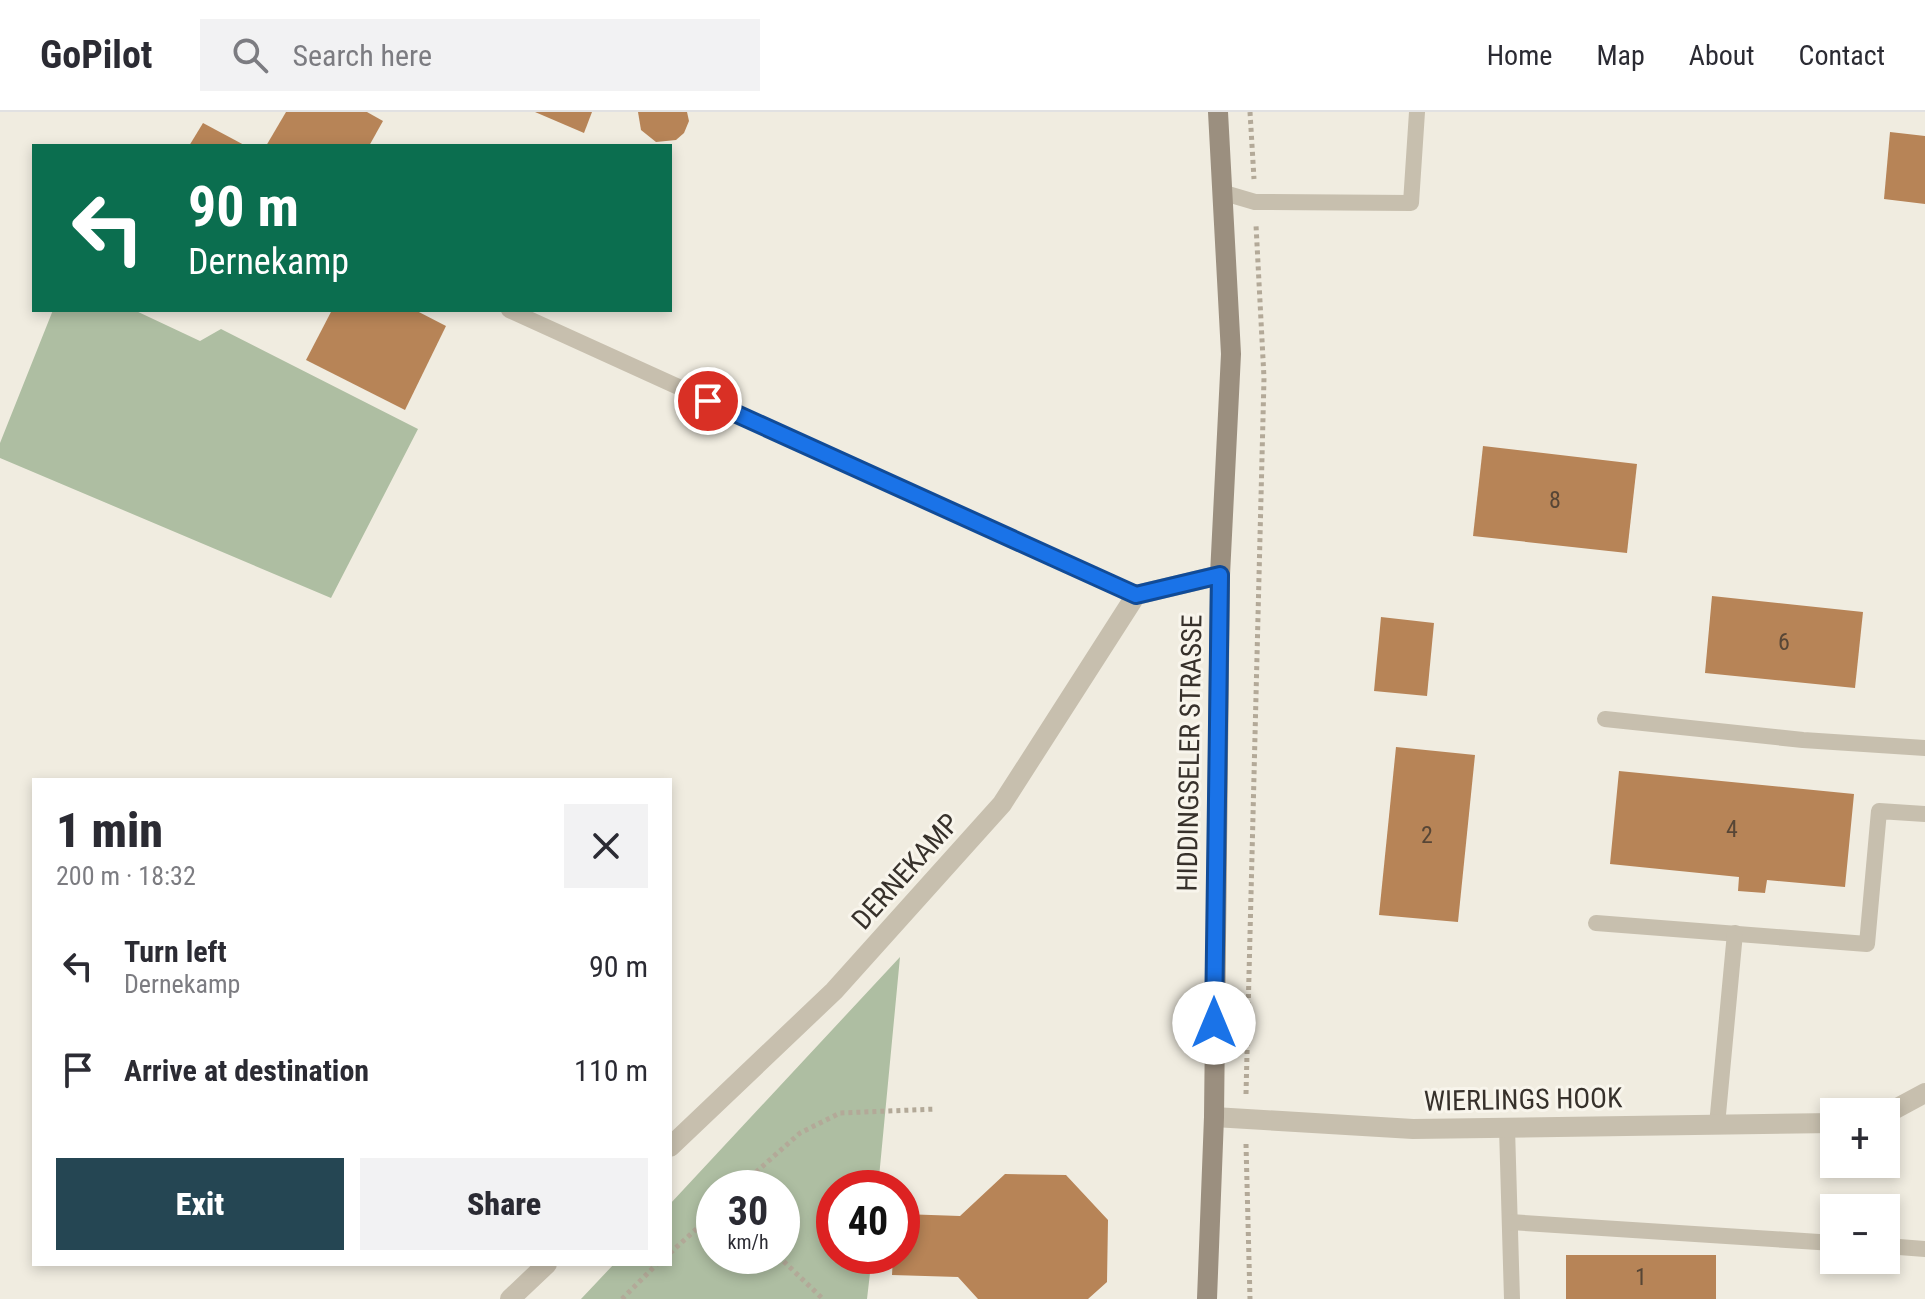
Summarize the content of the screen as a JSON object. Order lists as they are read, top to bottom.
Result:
{
  "streets": {
    "street": ["HIDDINGSELER STRASSE", "DERNEKAMP", "WIERLINGS HOOK"]
  },
  "crossings": [
    ["HIDDINGSELER STRASSE", "WIERLINGS HOOK"]
  ],
  "house_numbers": [
    "8",
    "6",
    "4",
    "2",
    "1"
  ],
  "page": {
    "header": "GoPilot",
    "search": "Search here",
    "nav": [
      "Home",
      "Map",
      "About",
      "Contact"
    ],
    "turn": ["90 m", "Dernekamp"],
    "heading": ["1 min", "200 m · 18:32"],
    "list": [
      {
        "name": "Turn left",
        "note": "Dernekamp",
        "value": "90 m"
      },
      {
        "name": "Arrive at destination",
        "value": "110 m"
      }
    ],
    "map_buttons": ["+", "−"],
    "buttons": ["Exit", "Share"],
    "speed": "30 km/h",
    "limit": "40"
  }
}
